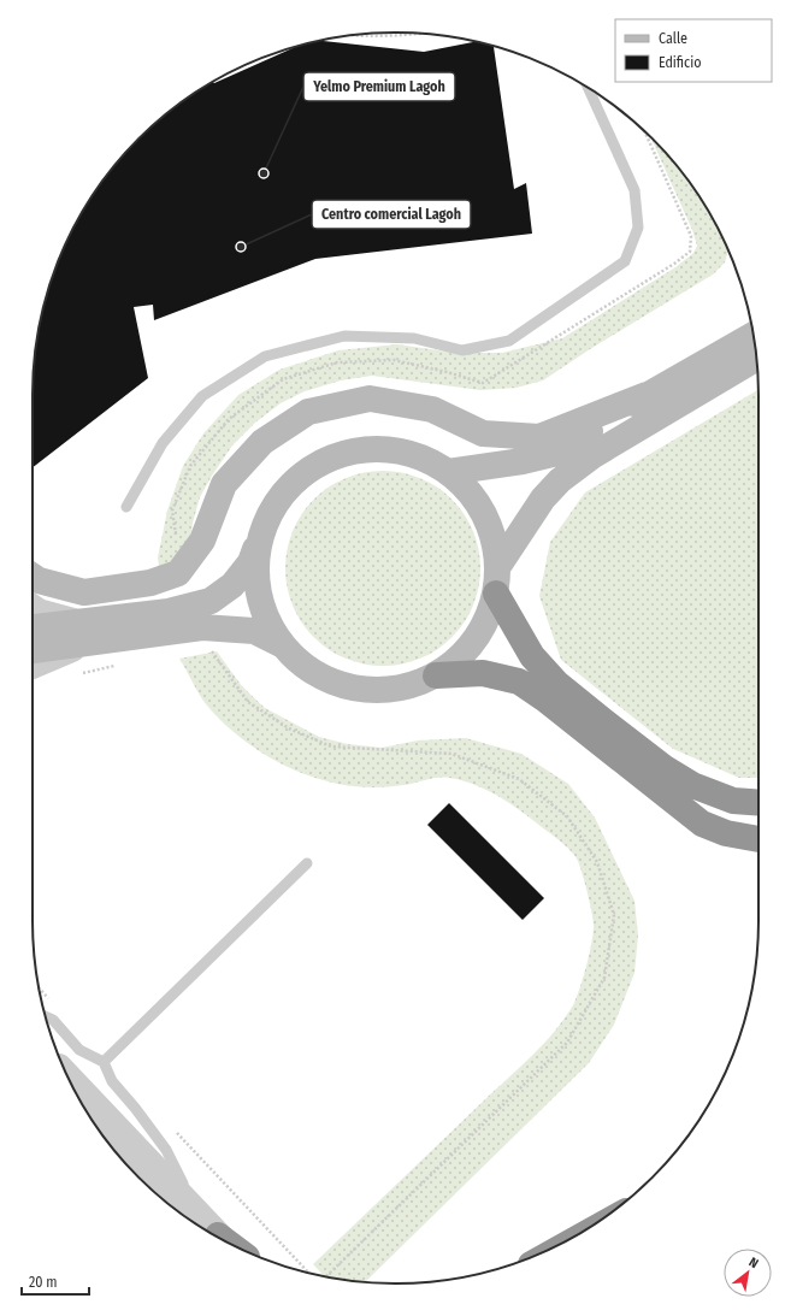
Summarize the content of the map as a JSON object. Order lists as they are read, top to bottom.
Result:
{
  "places": ["Yelmo Premium Lagoh", "Centro comercial Lagoh"],
  "legend": ["Calle", "Edificio"],
  "scale_bar": "20 m",
  "north": "top right"
}
